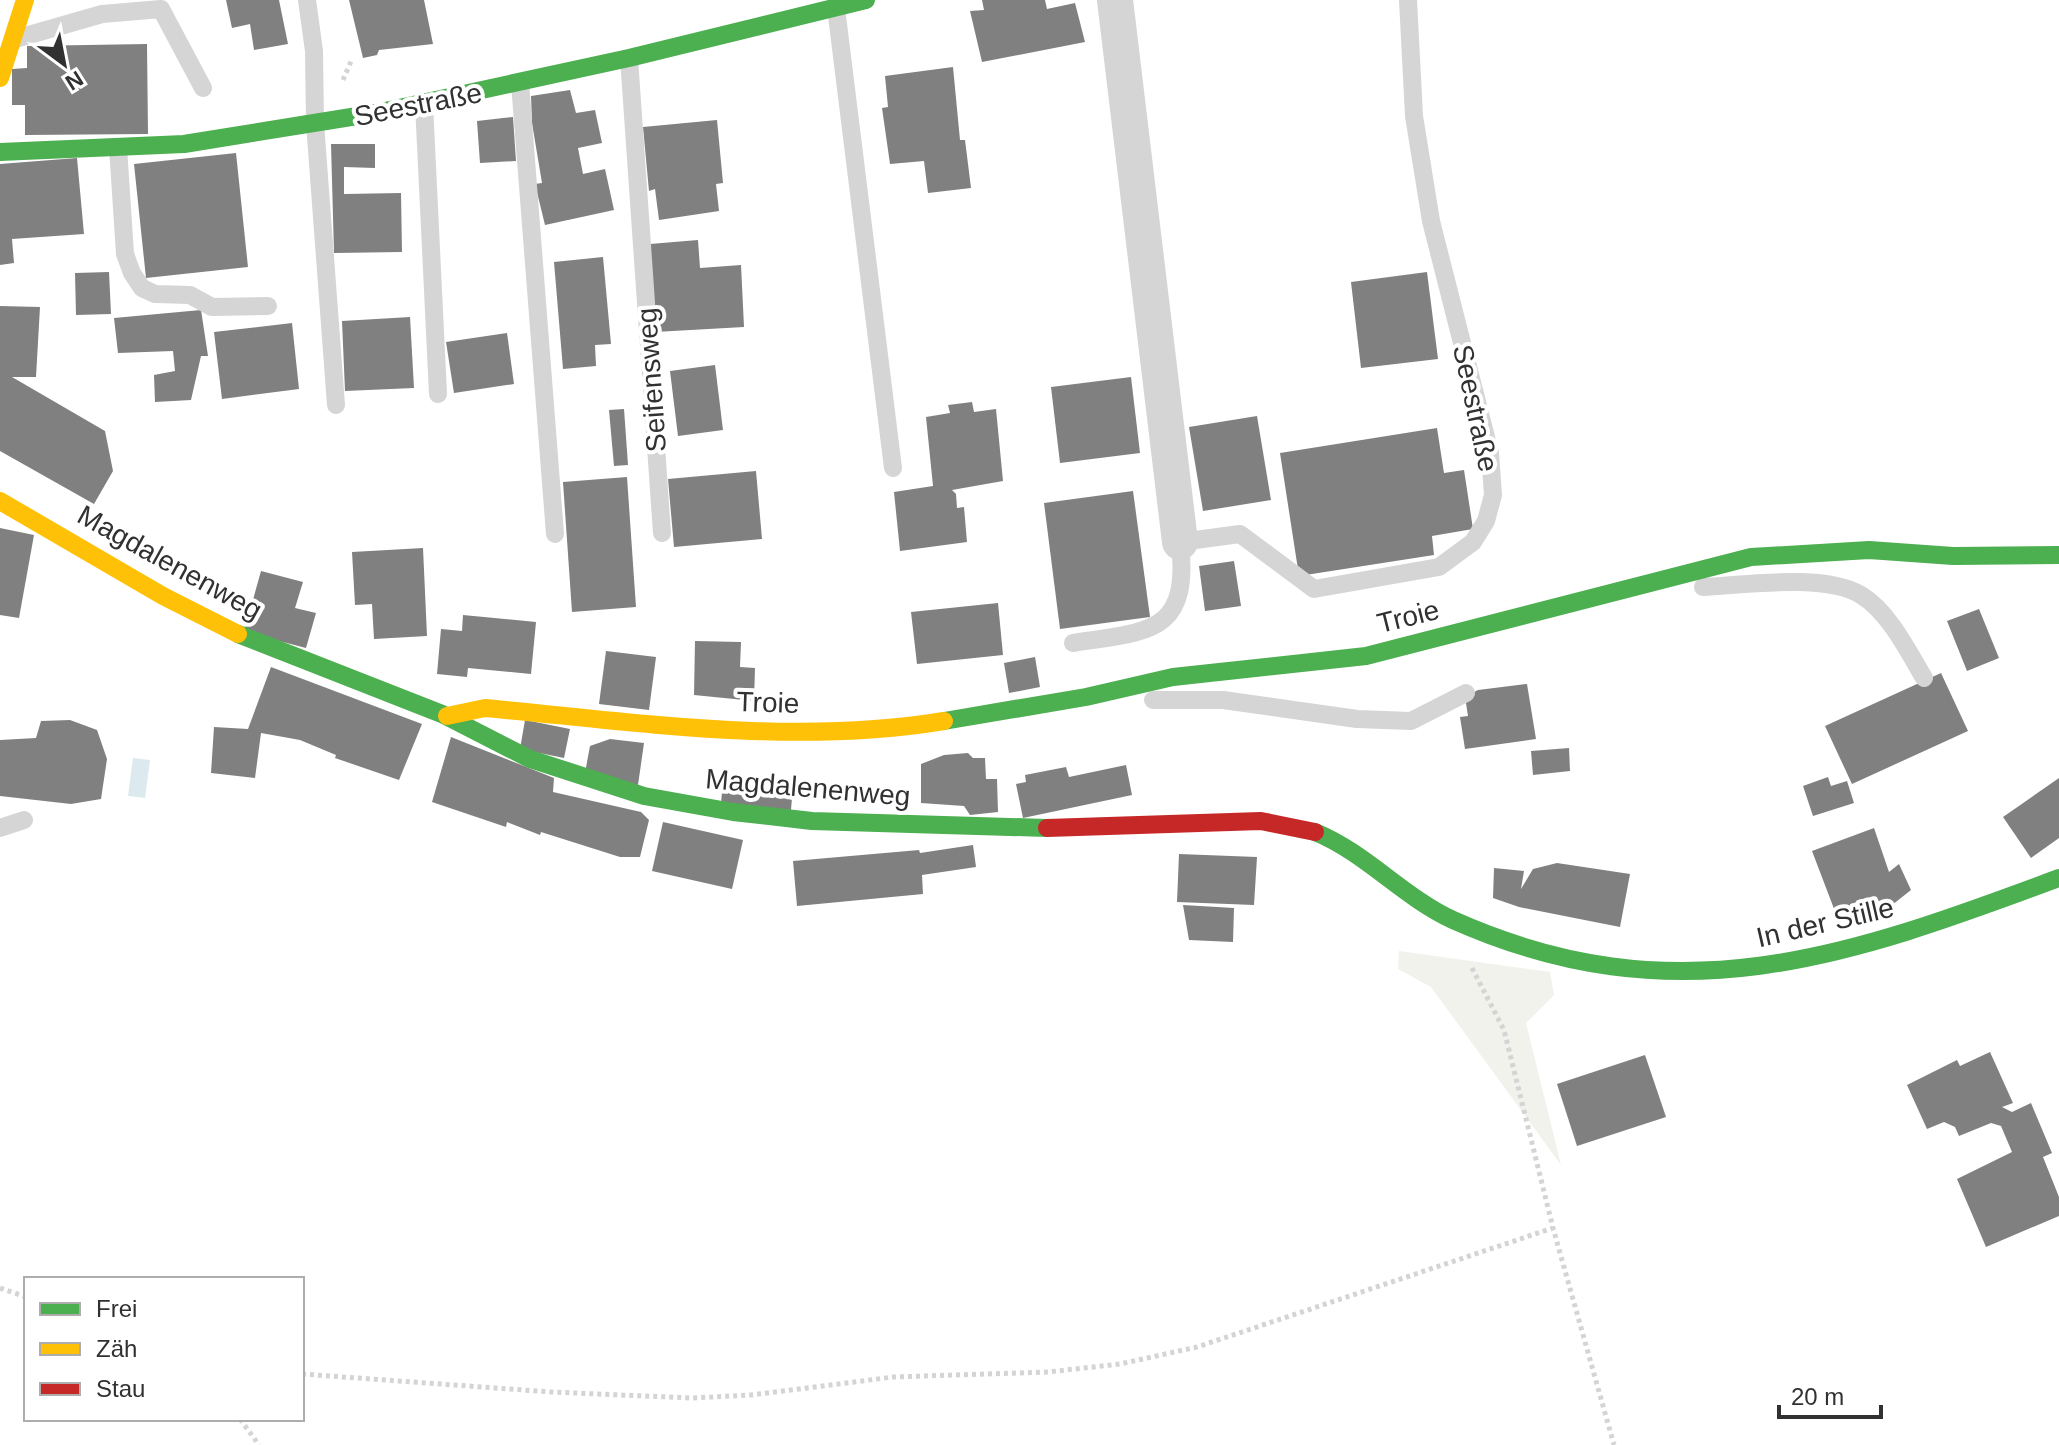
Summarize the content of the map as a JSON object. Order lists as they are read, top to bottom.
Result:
{
  "streets": {
    "street": [
      "Seestraße",
      "Magdalenenweg",
      "Troie",
      "In der Stille"
    ],
    "lane": ["Seifensweg"]
  },
  "crossings": [
    ["Seestraße", "Seifensweg"],
    ["Magdalenenweg", "Troie"],
    ["Magdalenenweg", "In der Stille"]
  ],
  "legend": ["Frei", "Zäh", "Stau"],
  "scale_bar": "20 m",
  "north": "bottom right"
}
